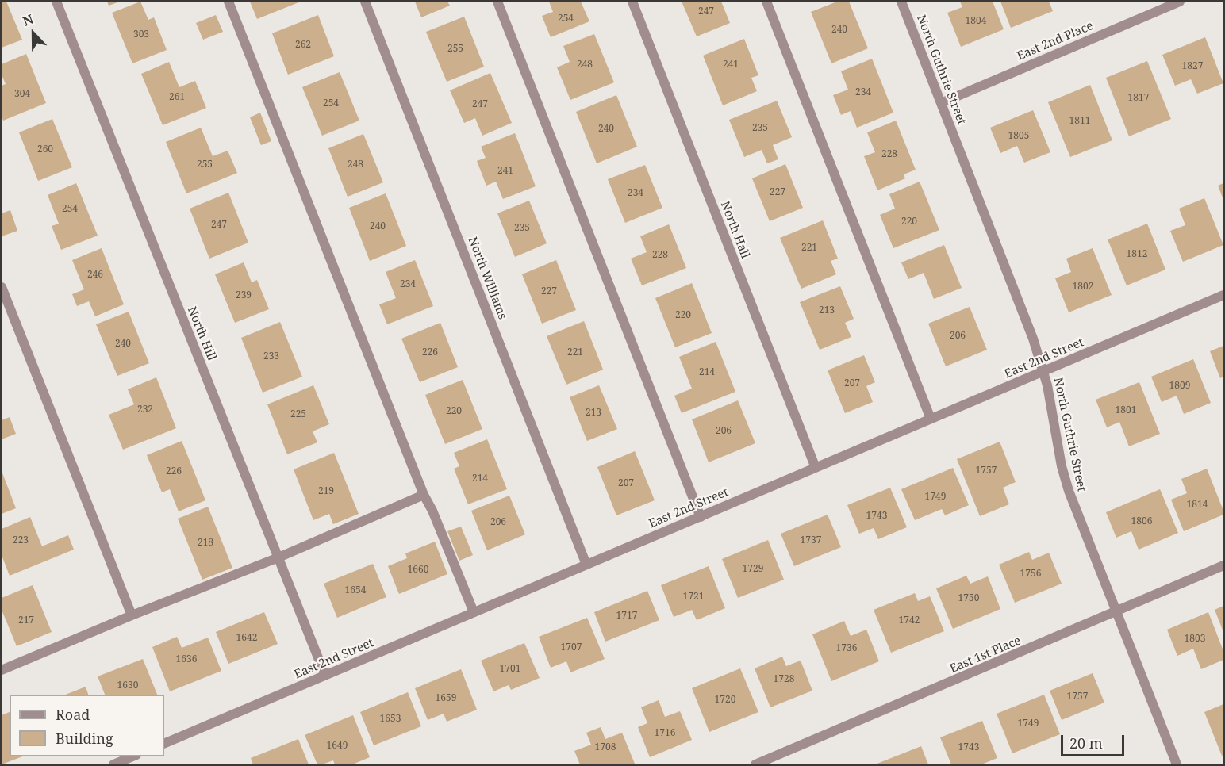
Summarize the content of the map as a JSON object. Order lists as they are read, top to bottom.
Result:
{
  "streets": {
    "street": [
      "East 2nd Place",
      "North Guthrie Street",
      "North Hall",
      "North Williams",
      "North Hill",
      "East 2nd Street",
      "East 1st Place"
    ]
  },
  "crossings": [
    ["East 2nd Place", "North Guthrie Street"],
    ["North Guthrie Street", "East 2nd Street"],
    ["North Guthrie Street", "East 1st Place"],
    ["North Hall", "East 2nd Street"],
    ["North Williams", "East 2nd Street"],
    ["North Hill", "East 2nd Street"]
  ],
  "house_numbers": [
    "247",
    "254",
    "1804",
    "240",
    "303",
    "262",
    "255",
    "248",
    "241",
    "1827",
    "234",
    "304",
    "261",
    "1817",
    "254",
    "247",
    "1811",
    "235",
    "240",
    "1805",
    "260",
    "228",
    "255",
    "248",
    "241",
    "227",
    "234",
    "254",
    "220",
    "247",
    "240",
    "235",
    "221",
    "1812",
    "228",
    "246",
    "234",
    "1802",
    "227",
    "239",
    "213",
    "220",
    "206",
    "240",
    "226",
    "221",
    "233",
    "214",
    "207",
    "1809",
    "232",
    "1801",
    "220",
    "213",
    "225",
    "206",
    "1757",
    "226",
    "214",
    "207",
    "219",
    "1749",
    "1814",
    "1743",
    "1806",
    "206",
    "223",
    "1737",
    "218",
    "1729",
    "1660",
    "1756",
    "1654",
    "1721",
    "1750",
    "1717",
    "217",
    "1742",
    "1642",
    "1803",
    "1707",
    "1736",
    "1636",
    "1701",
    "1728",
    "1630",
    "1757",
    "1659",
    "1720",
    "1653",
    "1749",
    "1716",
    "1649",
    "1708",
    "1743"
  ],
  "legend": ["Road", "Building"],
  "scale_bar": "20 m",
  "north": "top"
}
